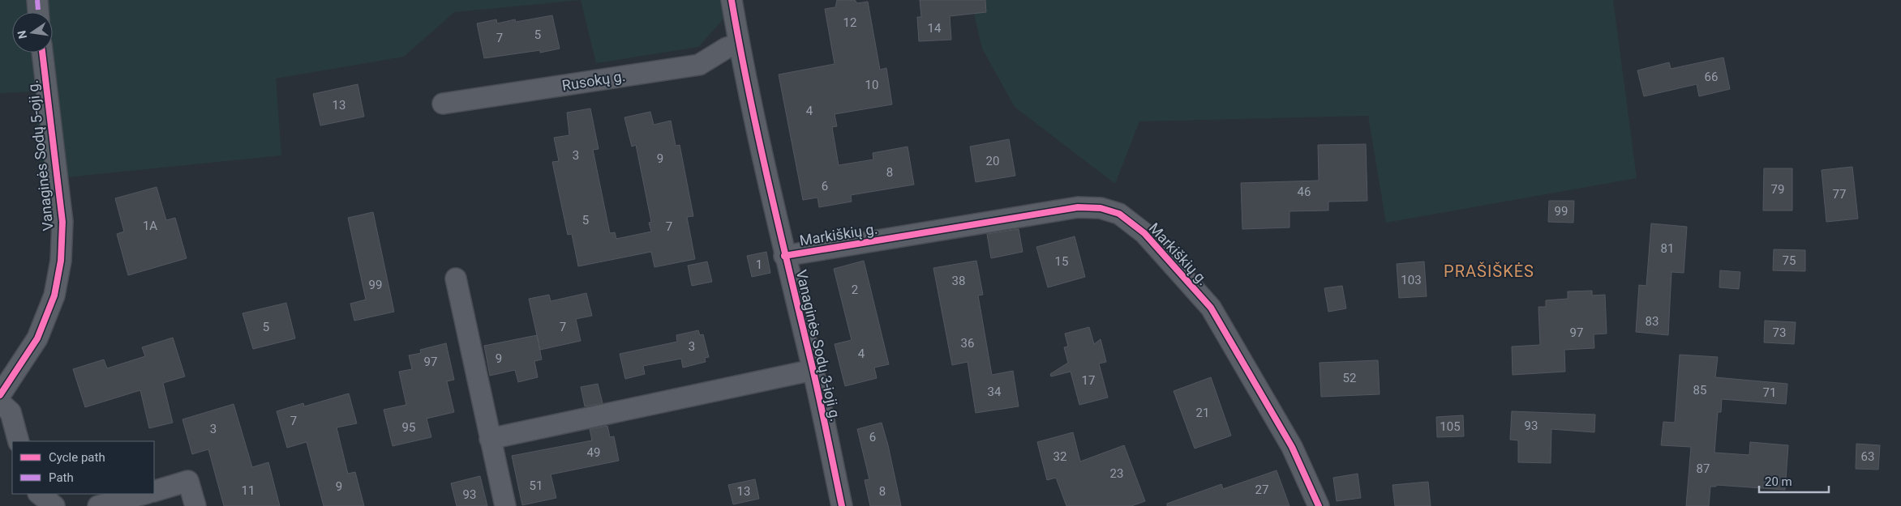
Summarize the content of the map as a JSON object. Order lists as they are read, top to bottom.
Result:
{
  "streets": {
    "street": [
      "Rusokų g.",
      "Vanaginės Sodų 5-oji g.",
      "Markiškių g.",
      "Vanaginės Sodų 3-ioji g."
    ]
  },
  "crossings": [
    ["Rusokų g.", "Vanaginės Sodų 3-ioji g."],
    ["Markiškių g.", "Vanaginės Sodų 3-ioji g."]
  ],
  "districts": ["PRAŠIŠKĖS"],
  "house_numbers": [
    "12",
    "14",
    "5",
    "7",
    "66",
    "10",
    "13",
    "4",
    "3",
    "9",
    "20",
    "8",
    "6",
    "79",
    "46",
    "77",
    "99",
    "5",
    "1A",
    "7",
    "81",
    "75",
    "15",
    "1",
    "103",
    "38",
    "99",
    "2",
    "83",
    "5",
    "7",
    "97",
    "73",
    "36",
    "3",
    "4",
    "9",
    "97",
    "52",
    "17",
    "85",
    "34",
    "71",
    "21",
    "7",
    "93",
    "105",
    "95",
    "3",
    "6",
    "49",
    "32",
    "63",
    "87",
    "23",
    "51",
    "9",
    "27",
    "11",
    "13",
    "8",
    "93"
  ],
  "legend": ["Cycle path", "Path"],
  "scale_bar": "20 m",
  "north": "left"
}
